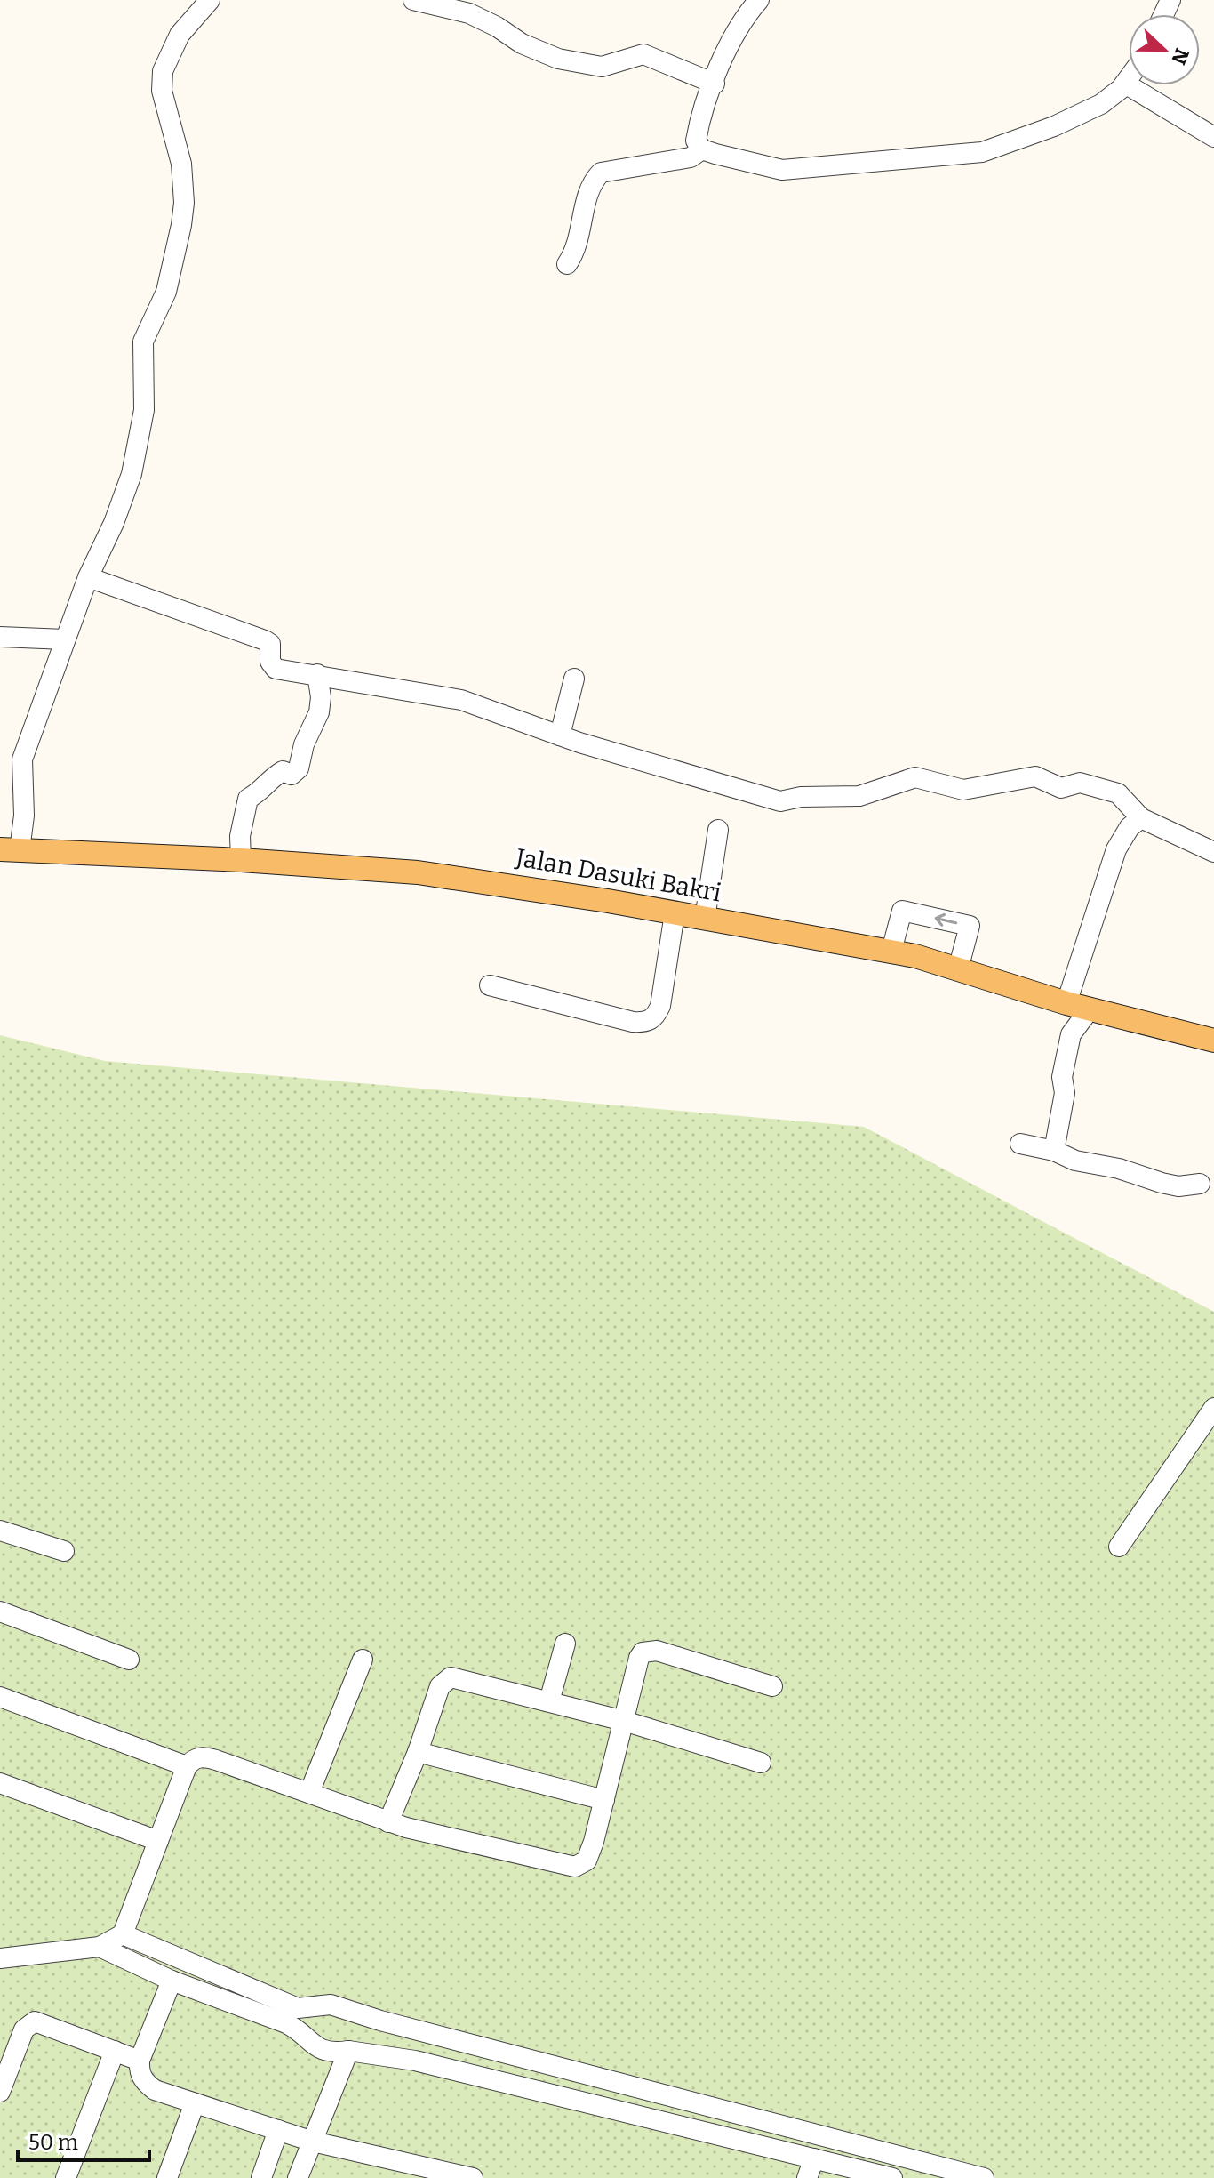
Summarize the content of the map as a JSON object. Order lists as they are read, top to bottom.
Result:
{
  "streets": {
    "main road": ["Jalan Dasuki Bakri"]
  },
  "scale_bar": "50 m",
  "north": "right"
}
